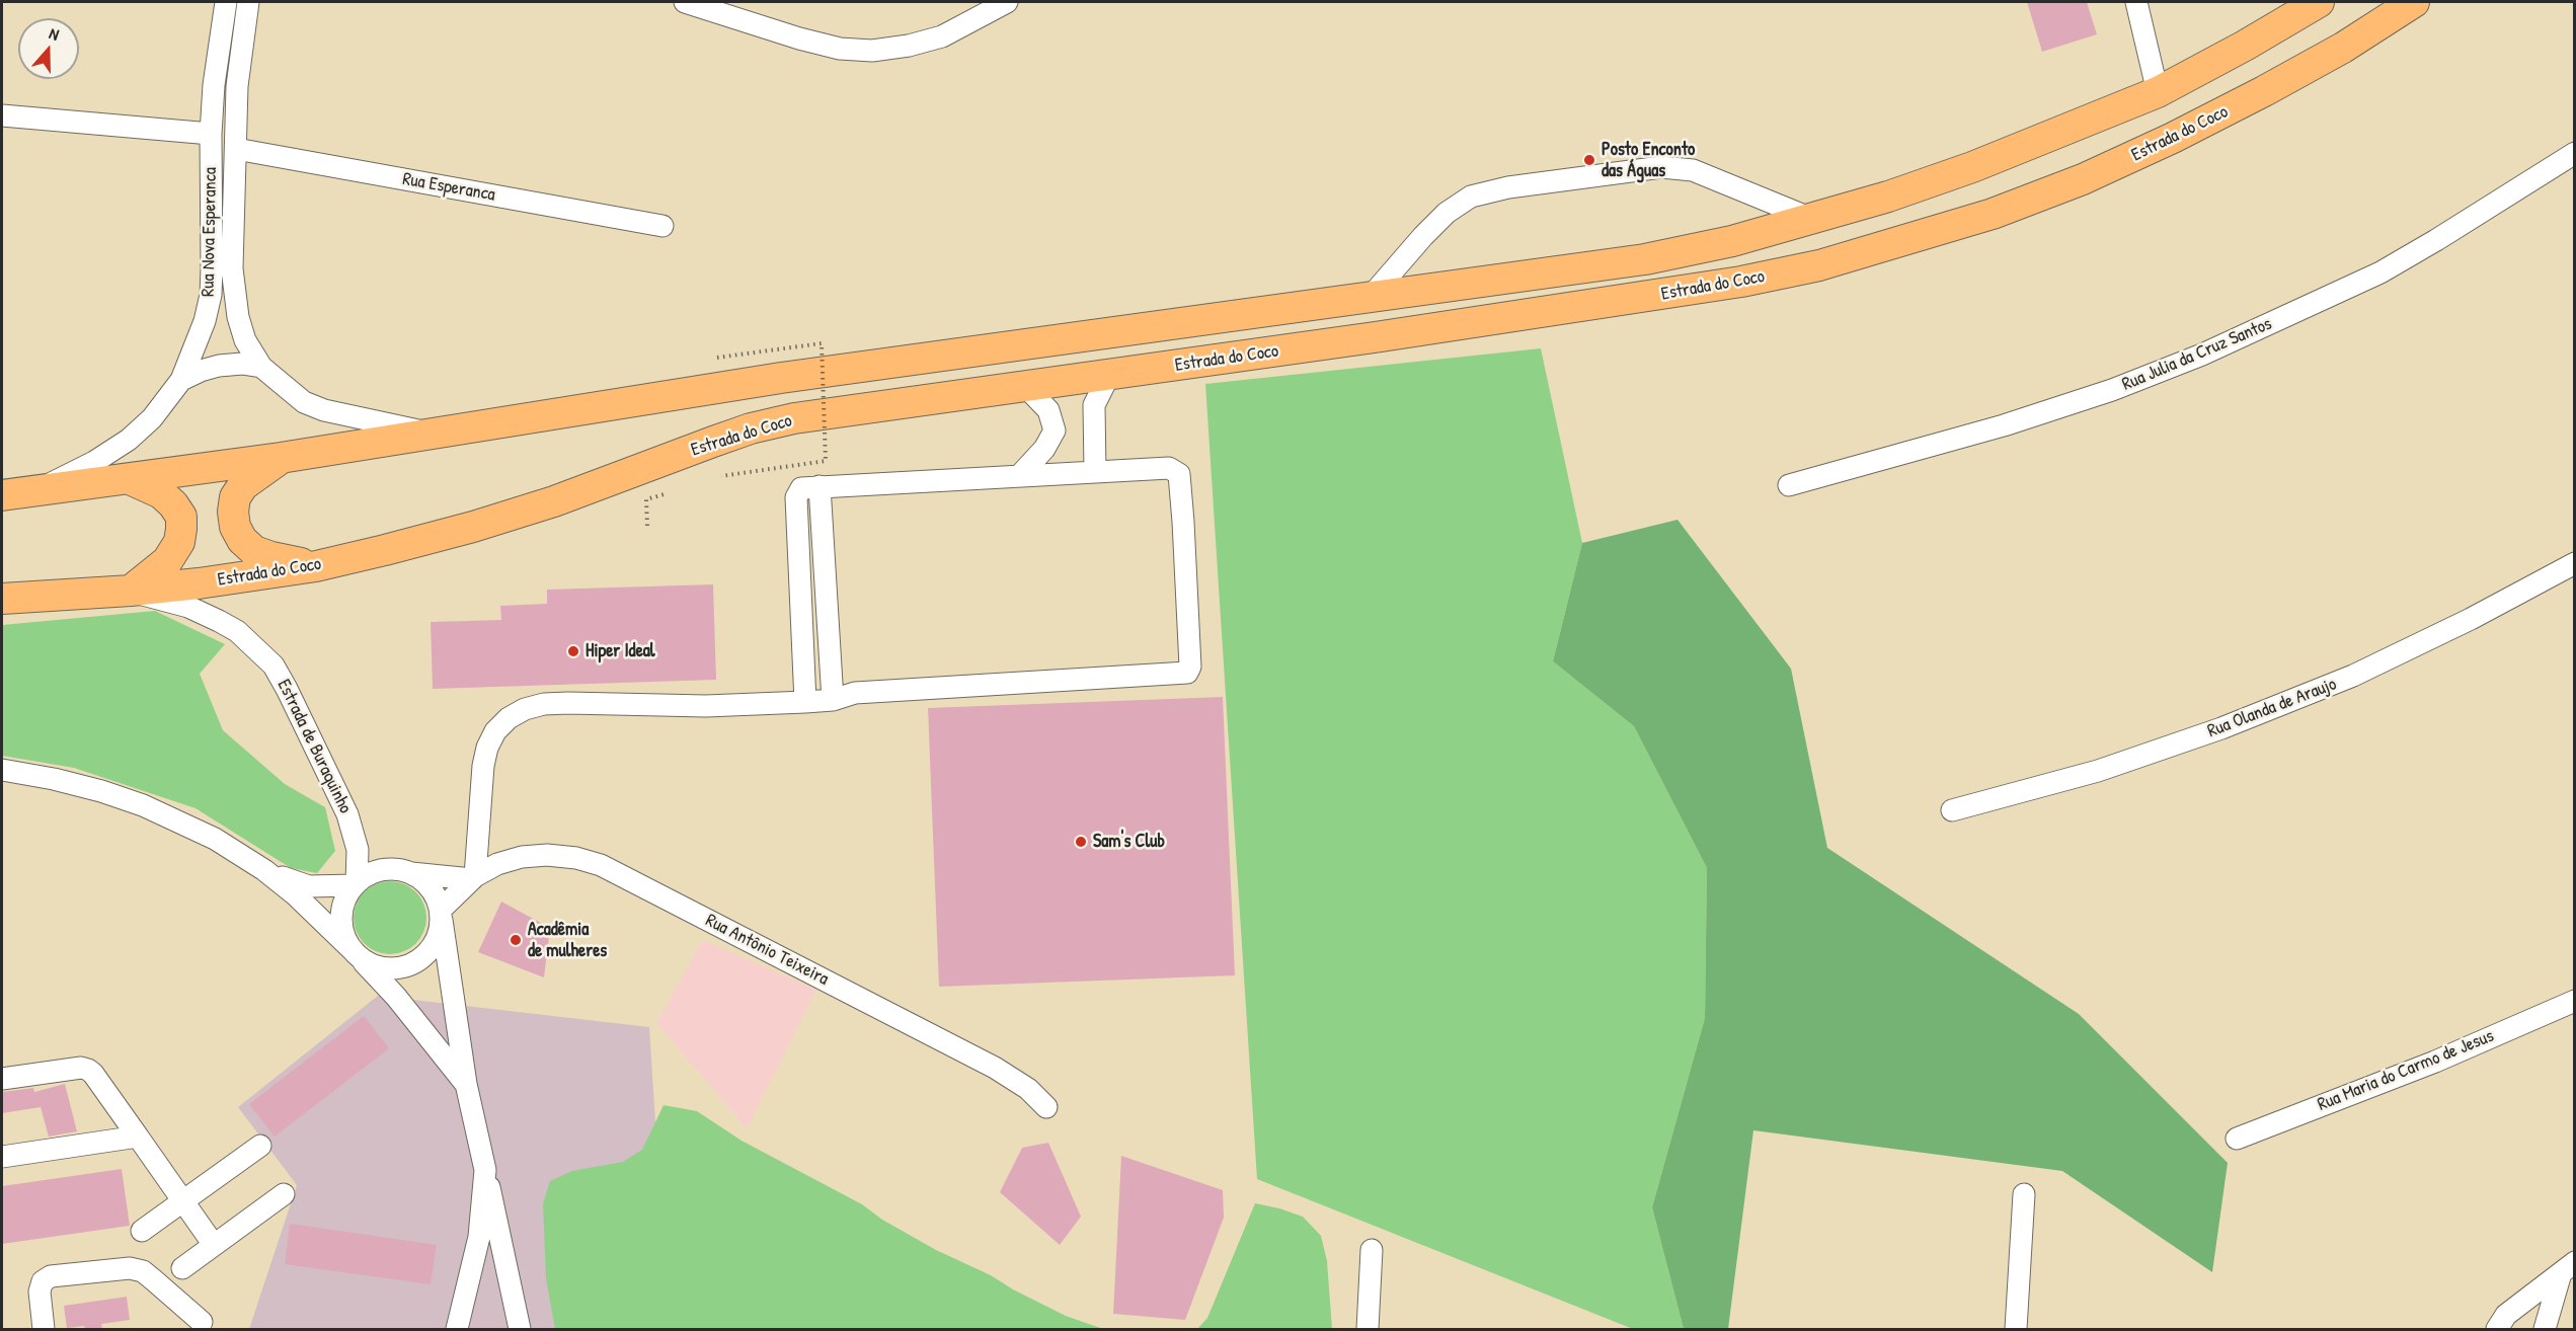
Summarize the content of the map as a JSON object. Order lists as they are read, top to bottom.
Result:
{
  "streets": {
    "highway": ["Estrada do Coco"],
    "street": [
      "Rua Esperanca",
      "Rua Nova Esperanca",
      "Rua Julia da Cruz Santos",
      "Rua Olanda de Araujo",
      "Estrada de Buraquinho",
      "Rua Antônio Teixeira",
      "Rua Maria do Carmo de Jesus"
    ]
  },
  "crossings": [
    ["Estrada do Coco", "Rua Nova Esperanca"],
    ["Estrada do Coco", "Estrada de Buraquinho"],
    ["Rua Esperanca", "Rua Nova Esperanca"],
    ["Estrada de Buraquinho", "Rua Antônio Teixeira"]
  ],
  "places": [
    "Posto Enconto das Águas",
    "Hiper Ideal",
    "Sam's Club",
    "Acadêmia de mulheres"
  ],
  "north": "top"
}
